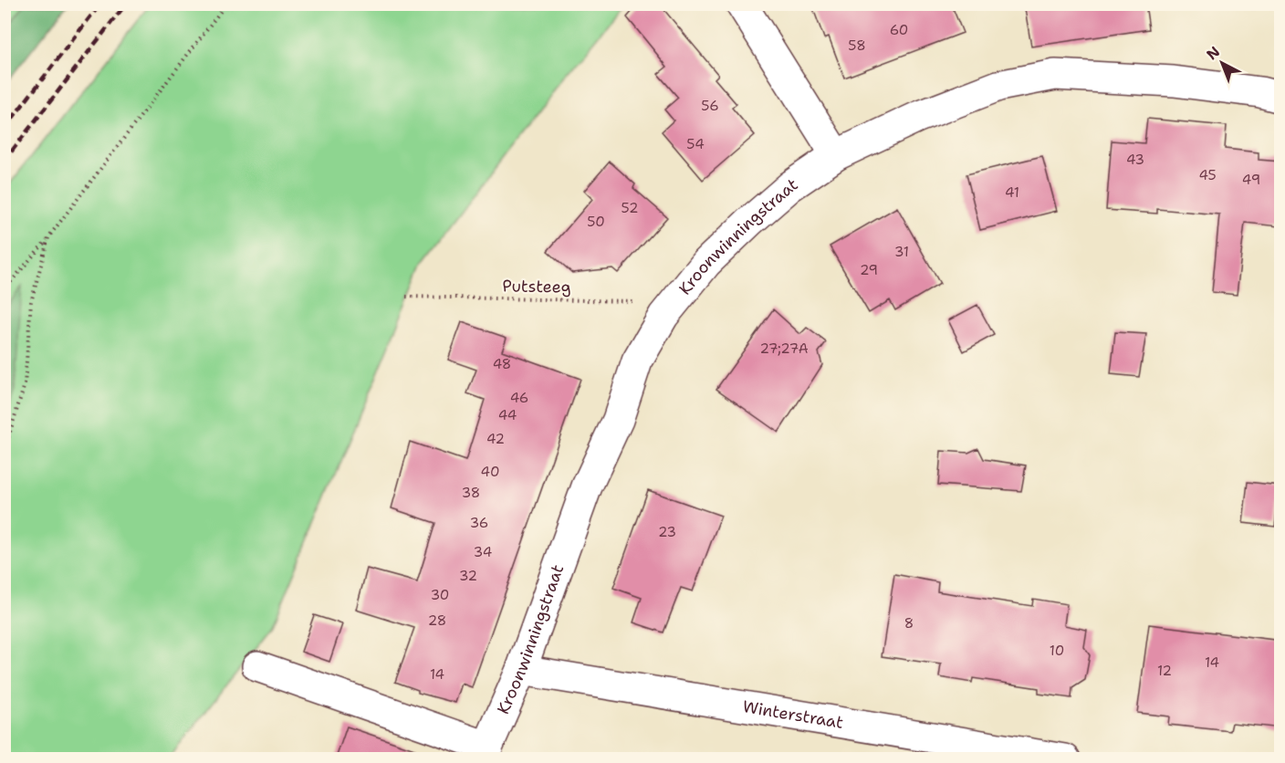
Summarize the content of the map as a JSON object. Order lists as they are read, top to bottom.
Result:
{
  "streets": {
    "street": ["Kroonwinningstraat", "Winterstraat"],
    "path": ["Putsteeg"]
  },
  "crossings": [
    ["Kroonwinningstraat", "Putsteeg"],
    ["Kroonwinningstraat", "Winterstraat"]
  ],
  "house_numbers": [
    "60",
    "58",
    "56",
    "54",
    "43",
    "45",
    "49",
    "41",
    "52",
    "50",
    "31",
    "29",
    "27;27A",
    "48",
    "46",
    "44",
    "42",
    "40",
    "38",
    "36",
    "23",
    "34",
    "32",
    "30",
    "28",
    "8",
    "10",
    "14",
    "12",
    "14"
  ],
  "north": "top left"
}
